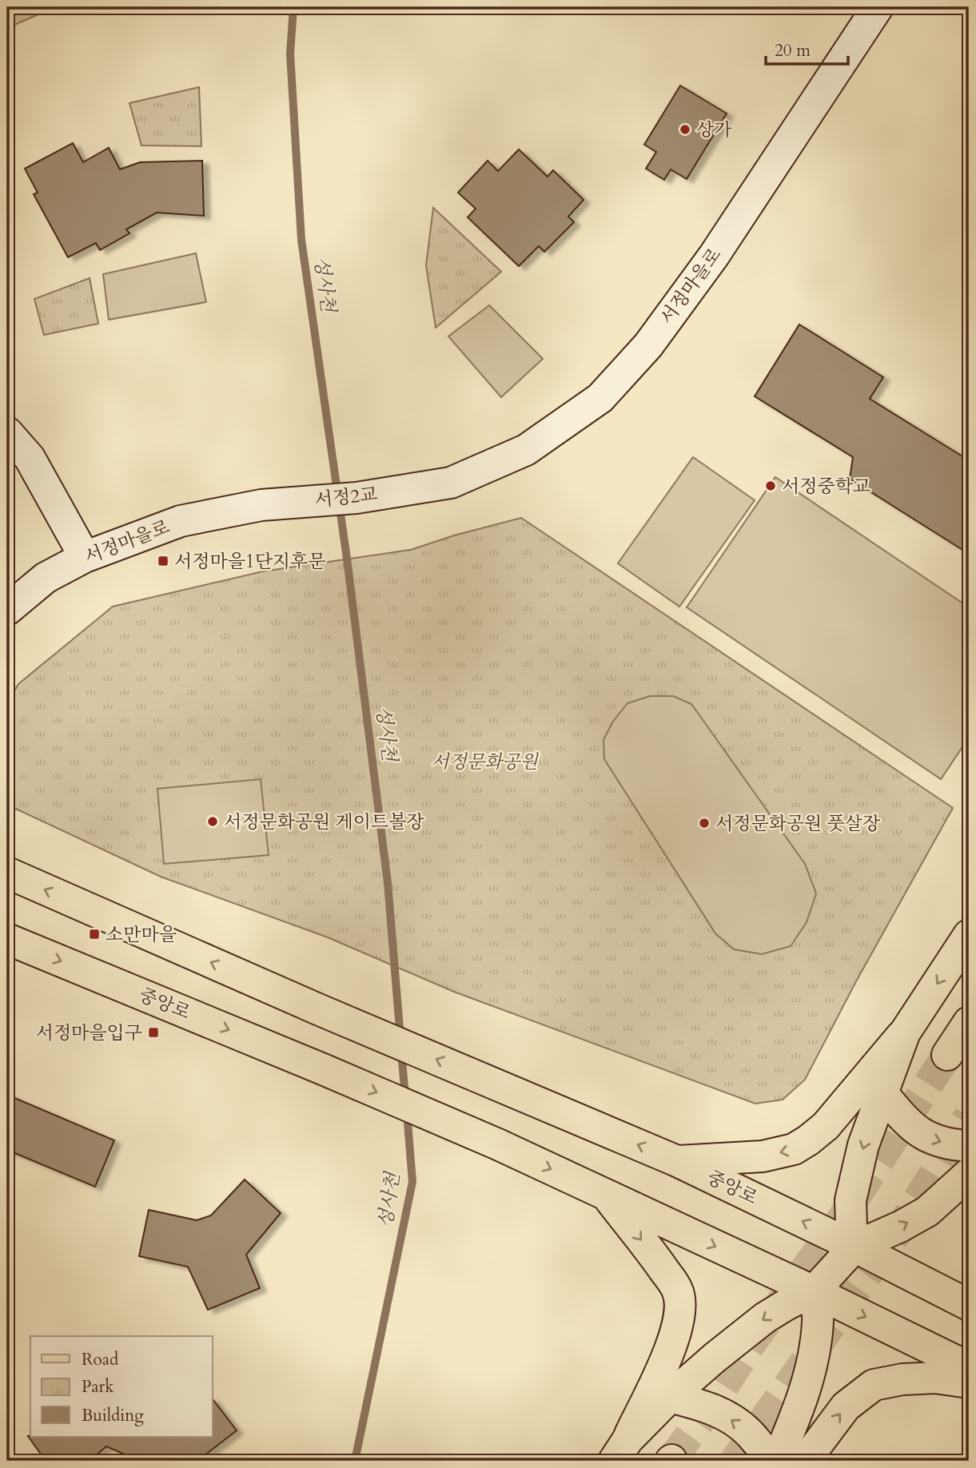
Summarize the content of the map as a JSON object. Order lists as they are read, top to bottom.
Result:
{
  "streets": {
    "main road": ["서정마을로", "서정2교", "중앙로"]
  },
  "crossings": [
    ["서정마을로", "서정2교"]
  ],
  "water": ["성사천"],
  "parks": ["서정문화공원"],
  "places": {
    "other": [
      "상가",
      "서정중학교",
      "서정문화공원 게이트볼장",
      "서정문화공원 풋살장"
    ],
    "transit": ["서정마을1단지후문", "소만마을", "서정마을입구"]
  },
  "legend": ["Road", "Park", "Building"],
  "scale_bar": "20 m"
}
